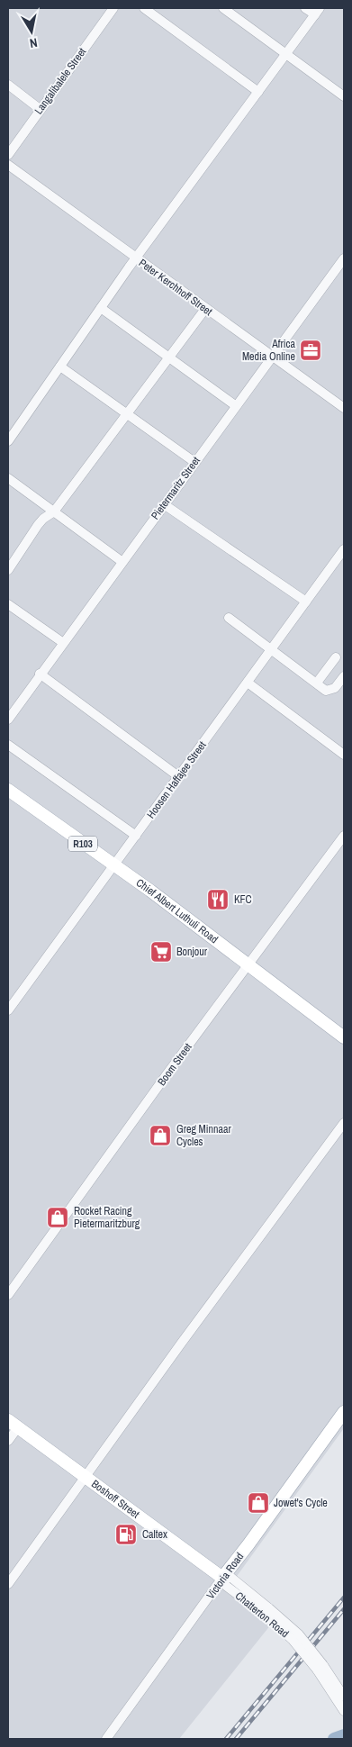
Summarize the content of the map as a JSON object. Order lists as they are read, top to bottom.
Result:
{
  "streets": {
    "main road": [
      "R103",
      "Chief Albert Luthuli Road",
      "Boshoff Street",
      "Victoria Road"
    ],
    "street": [
      "Langalibalele Street",
      "Peter Kerchhoff Street",
      "Pietermaritz Street",
      "Hoosen Haffajee Street",
      "Boom Street",
      "Chatterton Road"
    ]
  },
  "crossings": [
    ["Peter Kerchhoff Street", "Pietermaritz Street"],
    ["Hoosen Haffajee Street", "Chief Albert Luthuli Road"],
    ["Chief Albert Luthuli Road", "Boom Street"],
    ["Boshoff Street", "Victoria Road"],
    ["Boshoff Street", "Chatterton Road"],
    ["Victoria Road", "Chatterton Road"]
  ],
  "places": {
    "office": ["Africa Media Online"],
    "restaurant": ["KFC"],
    "supermarket": ["Bonjour"],
    "shop": ["Greg Minnaar Cycles", "Rocket Racing Pietermaritzburg", "Jowet's Cycle"],
    "fuel station": ["Caltex"]
  },
  "north": "bottom"
}
